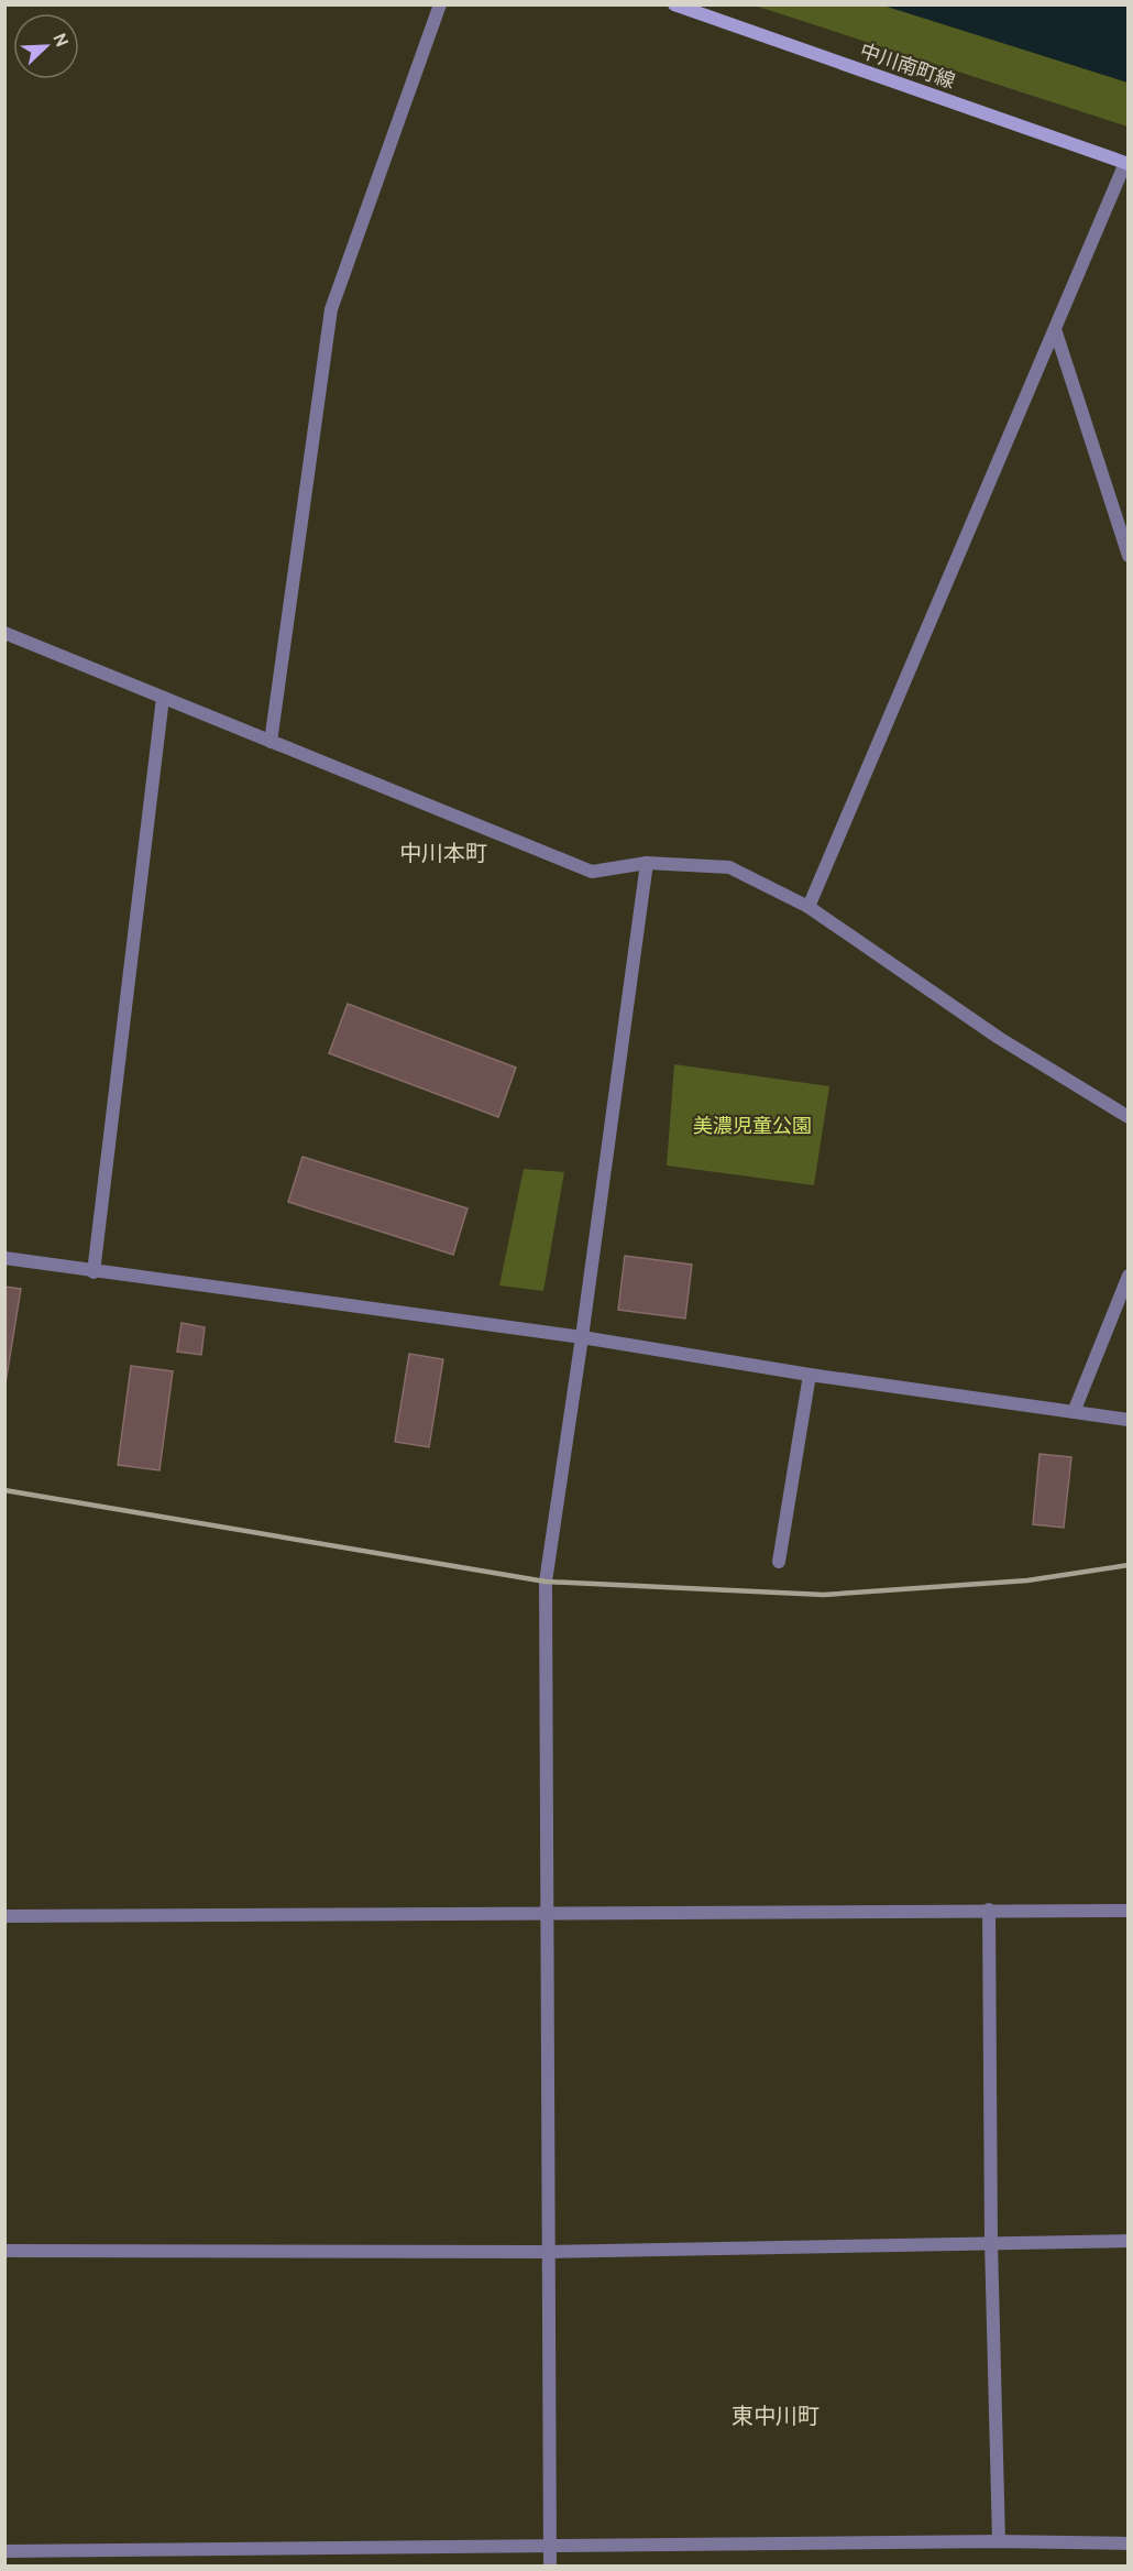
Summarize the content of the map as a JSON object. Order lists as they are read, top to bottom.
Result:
{
  "streets": {
    "main road": ["中川南町線"]
  },
  "districts": ["中川本町", "東中川町"],
  "parks": ["美濃児童公園"],
  "north": "top right"
}
